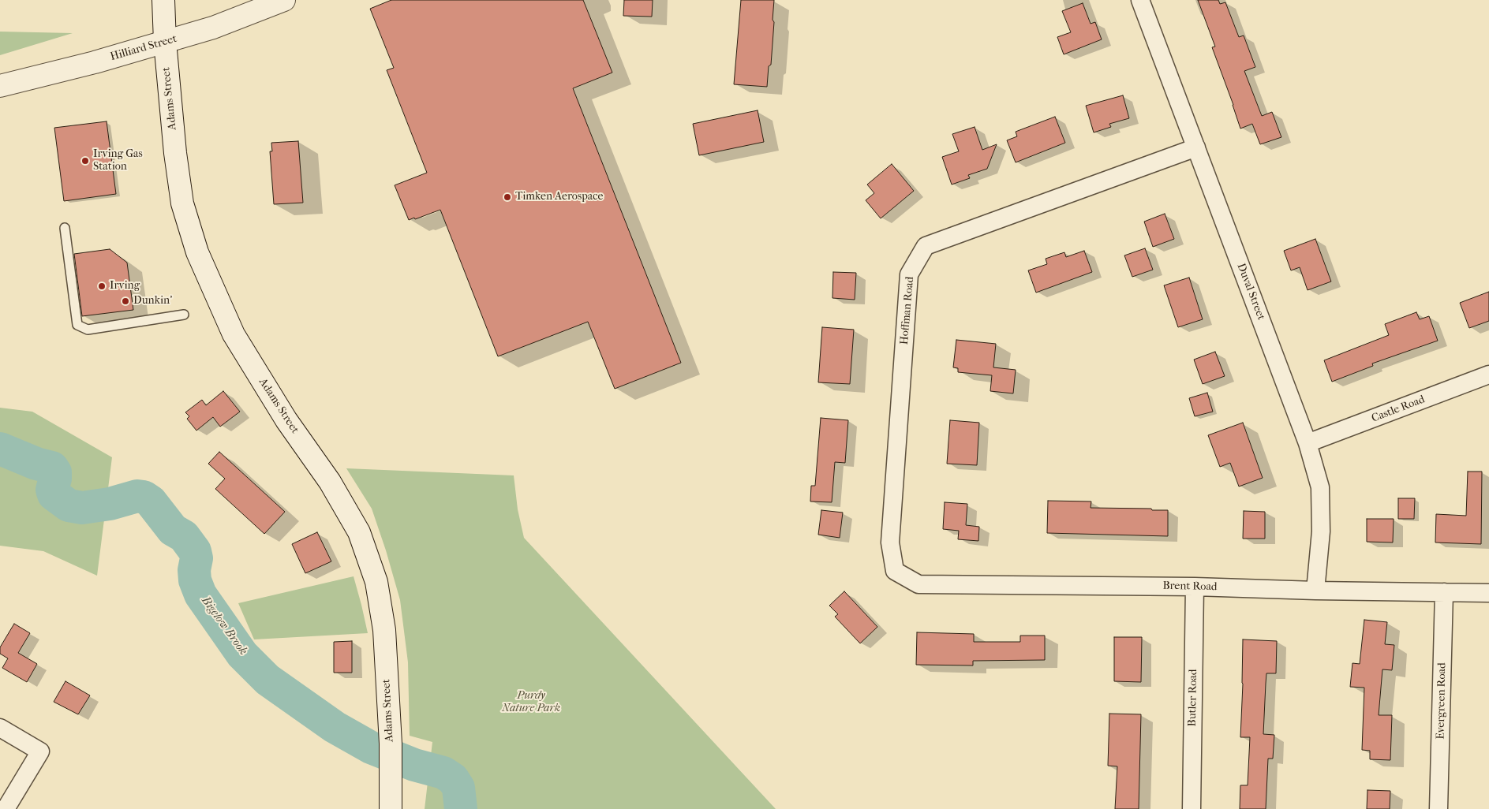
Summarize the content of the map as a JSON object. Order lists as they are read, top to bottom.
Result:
{
  "streets": {
    "main road": ["Hilliard Street", "Adams Street"],
    "street": [
      "Duval Street",
      "Hoffman Road",
      "Castle Road",
      "Brent Road",
      "Butler Road",
      "Evergreen Road"
    ]
  },
  "crossings": [
    ["Hilliard Street", "Adams Street"],
    ["Duval Street", "Hoffman Road"],
    ["Duval Street", "Castle Road"],
    ["Duval Street", "Brent Road"],
    ["Hoffman Road", "Brent Road"],
    ["Brent Road", "Butler Road"],
    ["Brent Road", "Evergreen Road"]
  ],
  "water": ["Bigelow Brook"],
  "parks": ["Purdy Nature Park"],
  "places": [
    "Irving Gas Station",
    "Timken Aerospace",
    "Irving",
    "Dunkin'"
  ]
}
